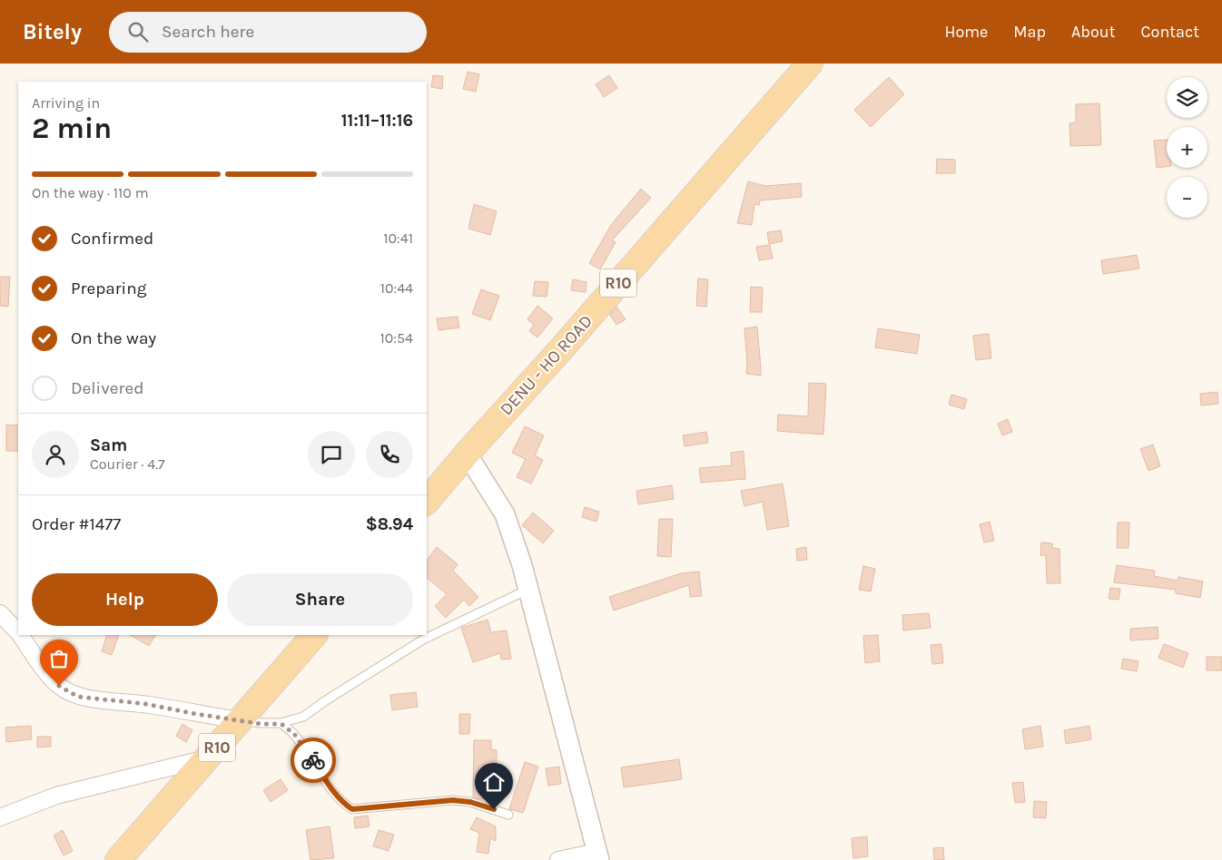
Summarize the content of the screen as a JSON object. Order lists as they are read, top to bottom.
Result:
{
  "streets": {
    "main road": ["R10", "DENU - HO ROAD"]
  },
  "page": {
    "header": "Bitely",
    "search": "Search here",
    "nav": [
      "Home",
      "Map",
      "About",
      "Contact"
    ],
    "map_buttons": ["+", "−"],
    "heading": ["2 min", "Arriving in", "11:11–11:16"],
    "panel": [
      "Sam",
      "Courier · 4.7",
      "Order #1477",
      "$8.94"
    ],
    "bar": "On the way · 110 m",
    "list": [
      ["Confirmed", "10:41"],
      ["Preparing", "10:44"],
      ["On the way", "10:54"],
      "Delivered"
    ],
    "buttons": ["Help", "Share"]
  }
}
